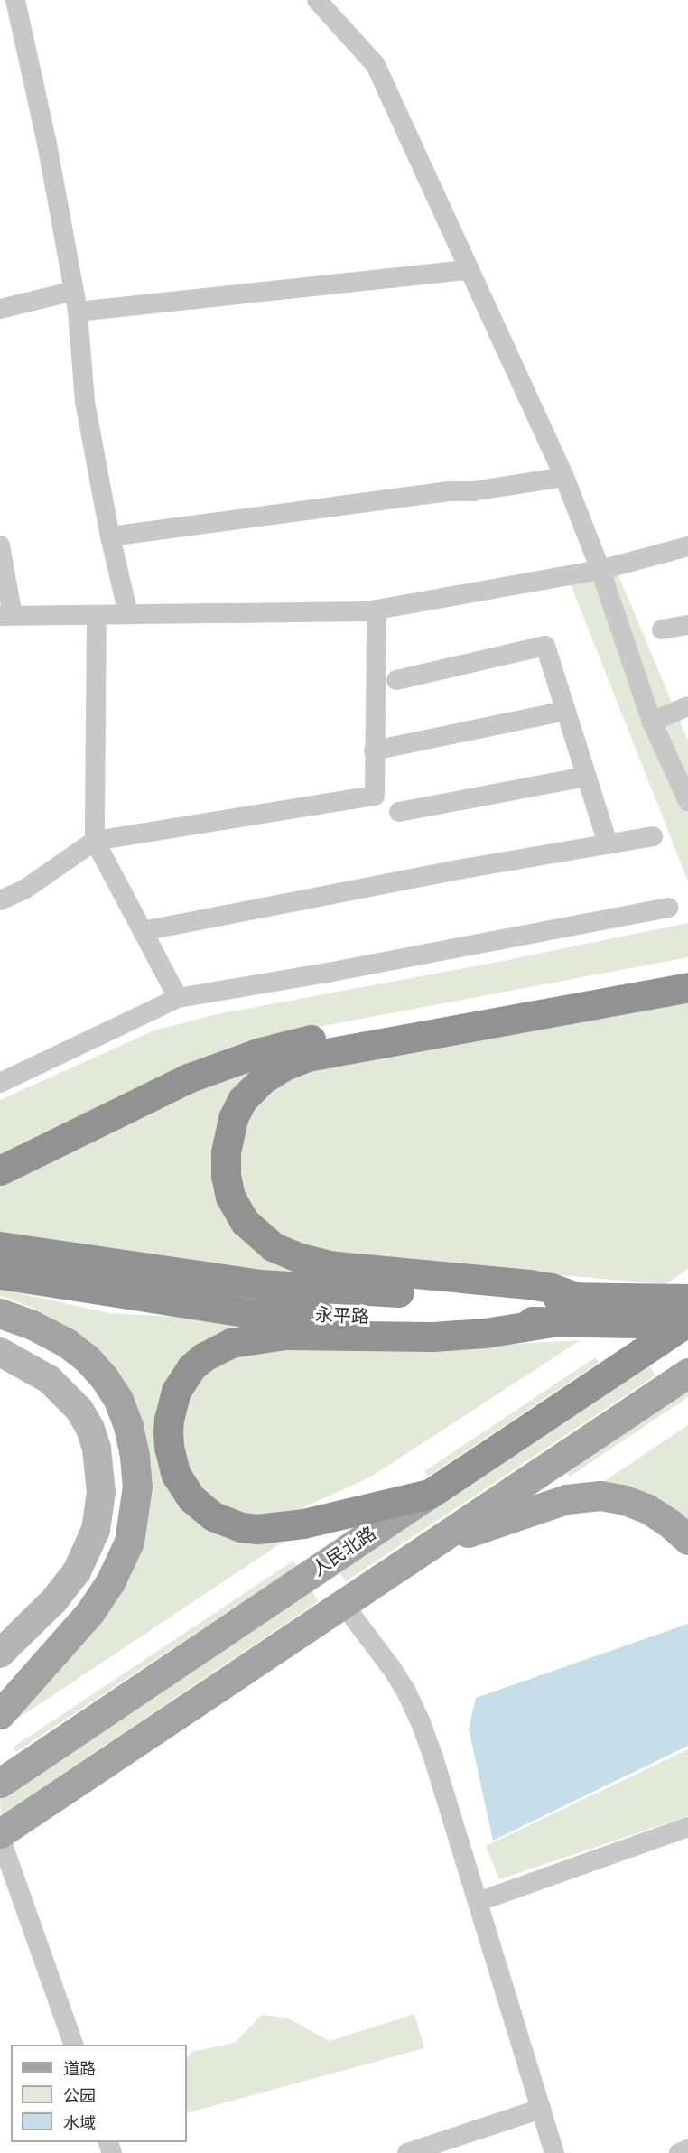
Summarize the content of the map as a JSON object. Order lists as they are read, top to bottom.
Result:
{
  "streets": {
    "highway": ["永平路", "人民北路"]
  },
  "crossings": [
    ["永平路", "人民北路"]
  ],
  "legend": ["道路", "公园", "水域"]
}
